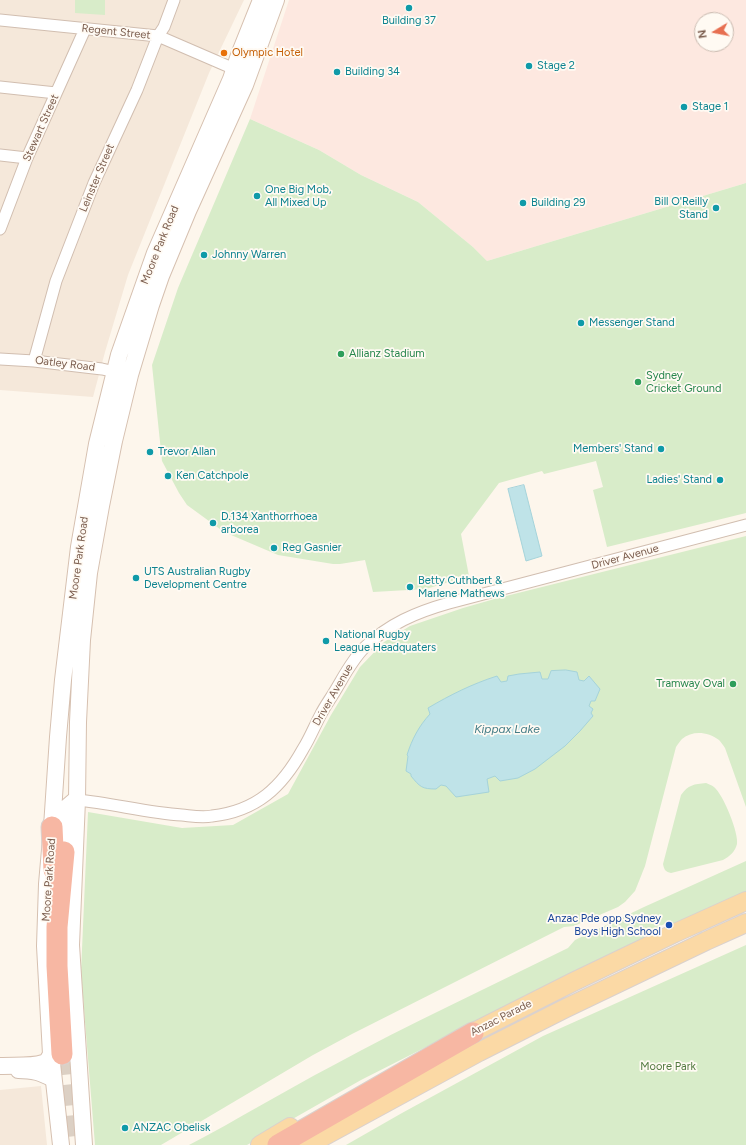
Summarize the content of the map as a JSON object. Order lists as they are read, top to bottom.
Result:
{
  "streets": {
    "main road": ["Moore Park Road", "Anzac Parade"],
    "street": [
      "Regent Street",
      "Stewart Street",
      "Leinster Street",
      "Oatley Road",
      "Driver Avenue"
    ]
  },
  "crossings": [
    ["Regent Street", "Stewart Street"],
    ["Regent Street", "Leinster Street"],
    ["Regent Street", "Moore Park Road"],
    ["Leinster Street", "Oatley Road"],
    ["Moore Park Road", "Oatley Road"],
    ["Moore Park Road", "Driver Avenue"]
  ],
  "water": ["Kippax Lake"],
  "parks": ["Moore Park"],
  "places": [
    "Building 37",
    "Olympic Hotel",
    "Stage 2",
    "Building 34",
    "Stage 1",
    "One Big Mob, All Mixed Up",
    "Building 29",
    "Bill O'Reilly Stand",
    "Johnny Warren",
    "Messenger Stand",
    "Allianz Stadium",
    "Sydney Cricket Ground",
    "Members' Stand",
    "Trevor Allan",
    "Ken Catchpole",
    "Ladies' Stand",
    "D.134 Xanthorrhoea arborea",
    "Reg Gasnier",
    "UTS Australian Rugby Development Centre",
    "Betty Cuthbert & Marlene Mathews",
    "National Rugby League Headquaters",
    "Tramway Oval",
    "Anzac Pde opp Sydney Boys High School",
    "ANZAC Obelisk"
  ],
  "north": "left"
}
